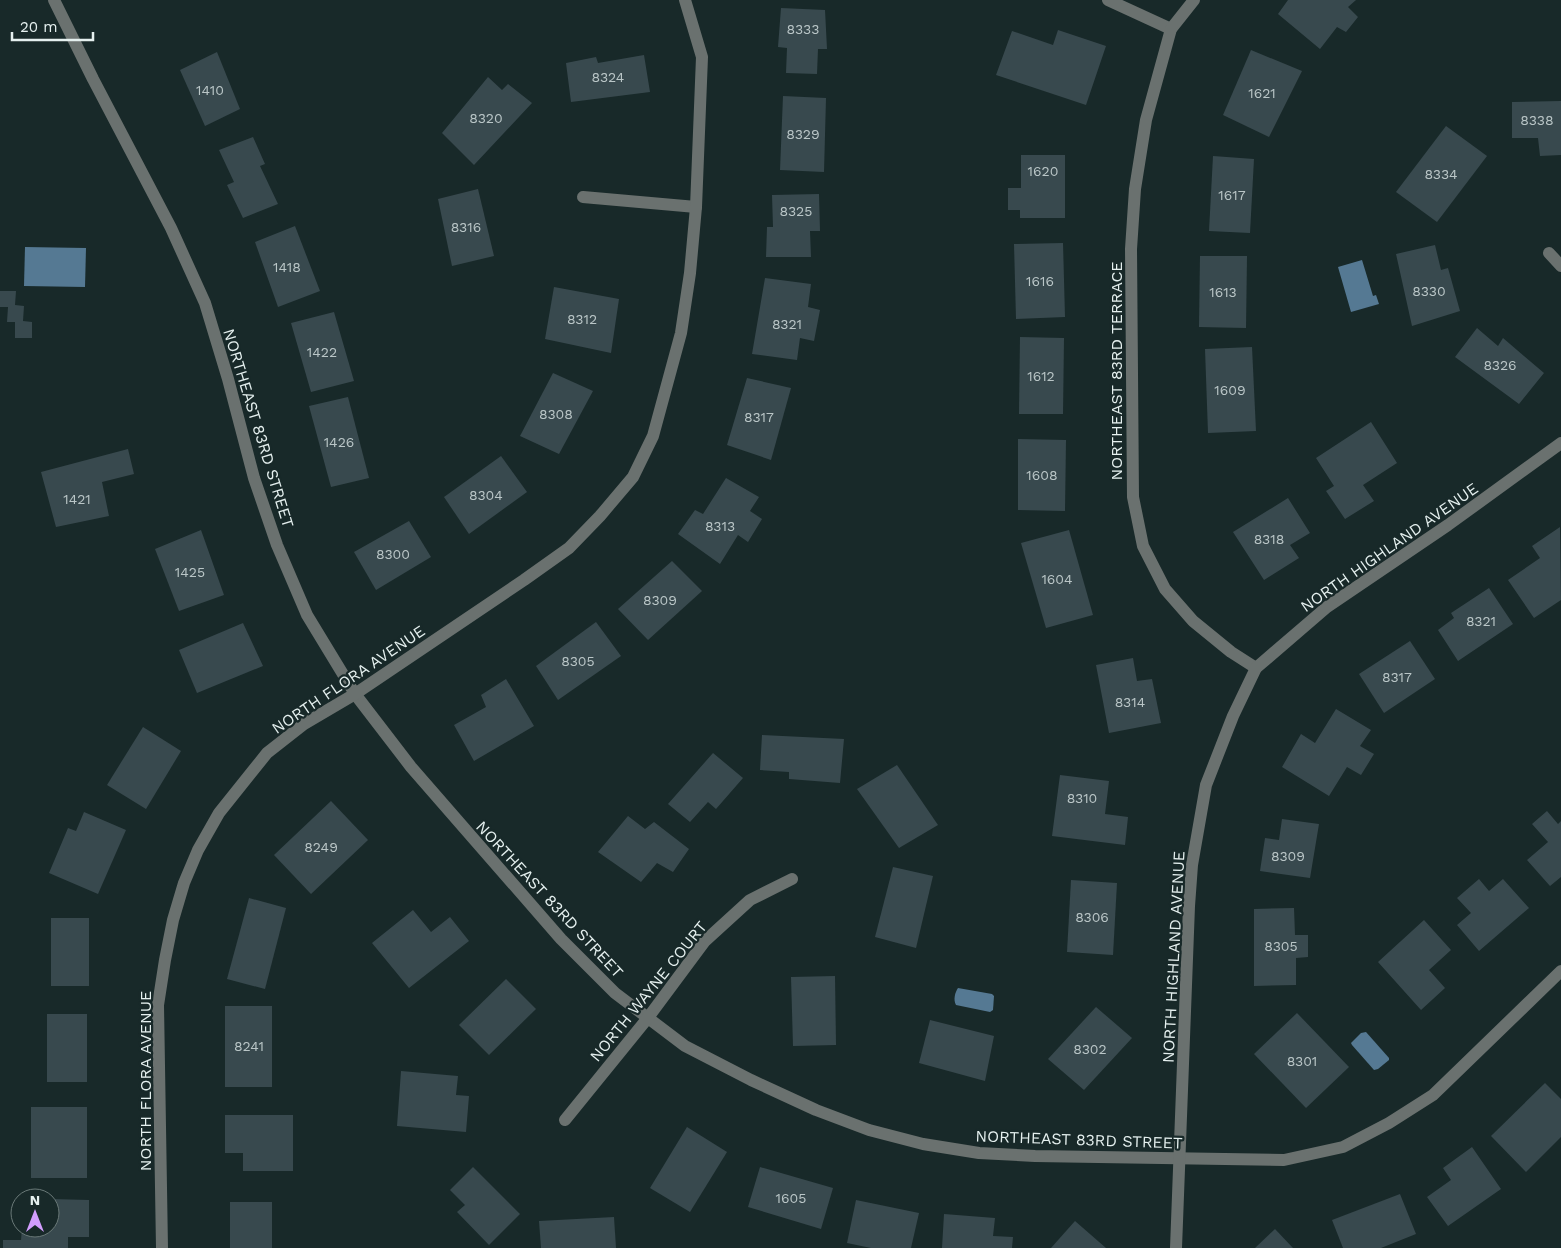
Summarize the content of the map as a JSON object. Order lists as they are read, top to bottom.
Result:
{
  "streets": {
    "street": [
      "NORTHEAST 83RD TERRACE",
      "NORTHEAST 83RD STREET",
      "NORTH HIGHLAND AVENUE",
      "NORTH FLORA AVENUE",
      "NORTH WAYNE COURT"
    ]
  },
  "crossings": [
    ["NORTHEAST 83RD TERRACE", "NORTH HIGHLAND AVENUE"],
    ["NORTHEAST 83RD STREET", "NORTH HIGHLAND AVENUE"],
    ["NORTHEAST 83RD STREET", "NORTH FLORA AVENUE"],
    ["NORTHEAST 83RD STREET", "NORTH WAYNE COURT"]
  ],
  "house_numbers": [
    "8333",
    "8324",
    "1410",
    "1621",
    "8320",
    "8338",
    "8329",
    "1620",
    "8334",
    "1617",
    "8325",
    "8316",
    "1418",
    "1616",
    "8330",
    "1613",
    "8312",
    "8321",
    "1422",
    "8326",
    "1612",
    "1609",
    "8308",
    "8317",
    "1426",
    "1608",
    "8304",
    "1421",
    "8313",
    "8318",
    "8300",
    "1425",
    "1604",
    "8309",
    "8321",
    "8305",
    "8317",
    "8314",
    "8310",
    "8249",
    "8309",
    "8306",
    "8305",
    "8241",
    "8302",
    "8301",
    "1605"
  ],
  "scale_bar": "20 m",
  "north": "top"
}
